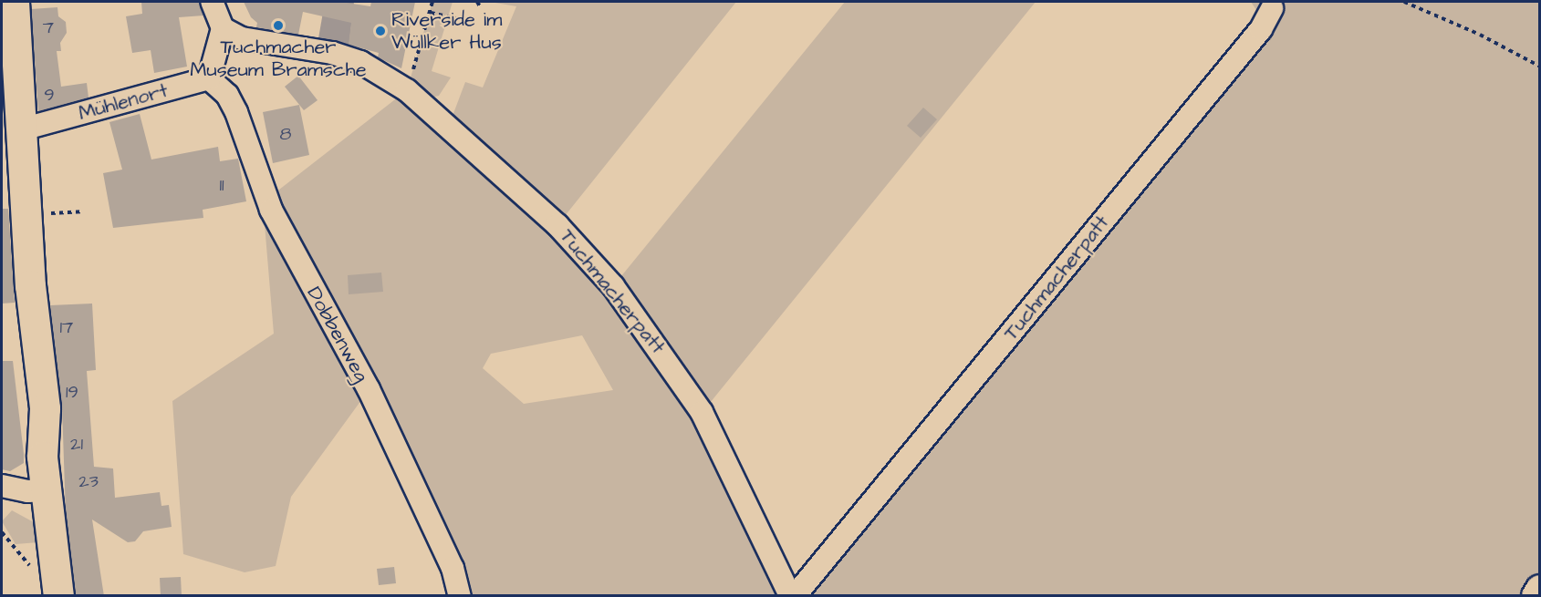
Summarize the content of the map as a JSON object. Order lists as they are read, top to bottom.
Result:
{
  "streets": {
    "street": ["Mühlenort", "Tuchmacherpatt", "Dobbenweg"]
  },
  "crossings": [
    ["Mühlenort", "Dobbenweg"]
  ],
  "places": ["Tuchmacher Museum Bramsche", "Riverside im Wüllker Hus"],
  "house_numbers": [
    "7",
    "9",
    "8",
    "11",
    "17",
    "19",
    "21",
    "23"
  ]
}
